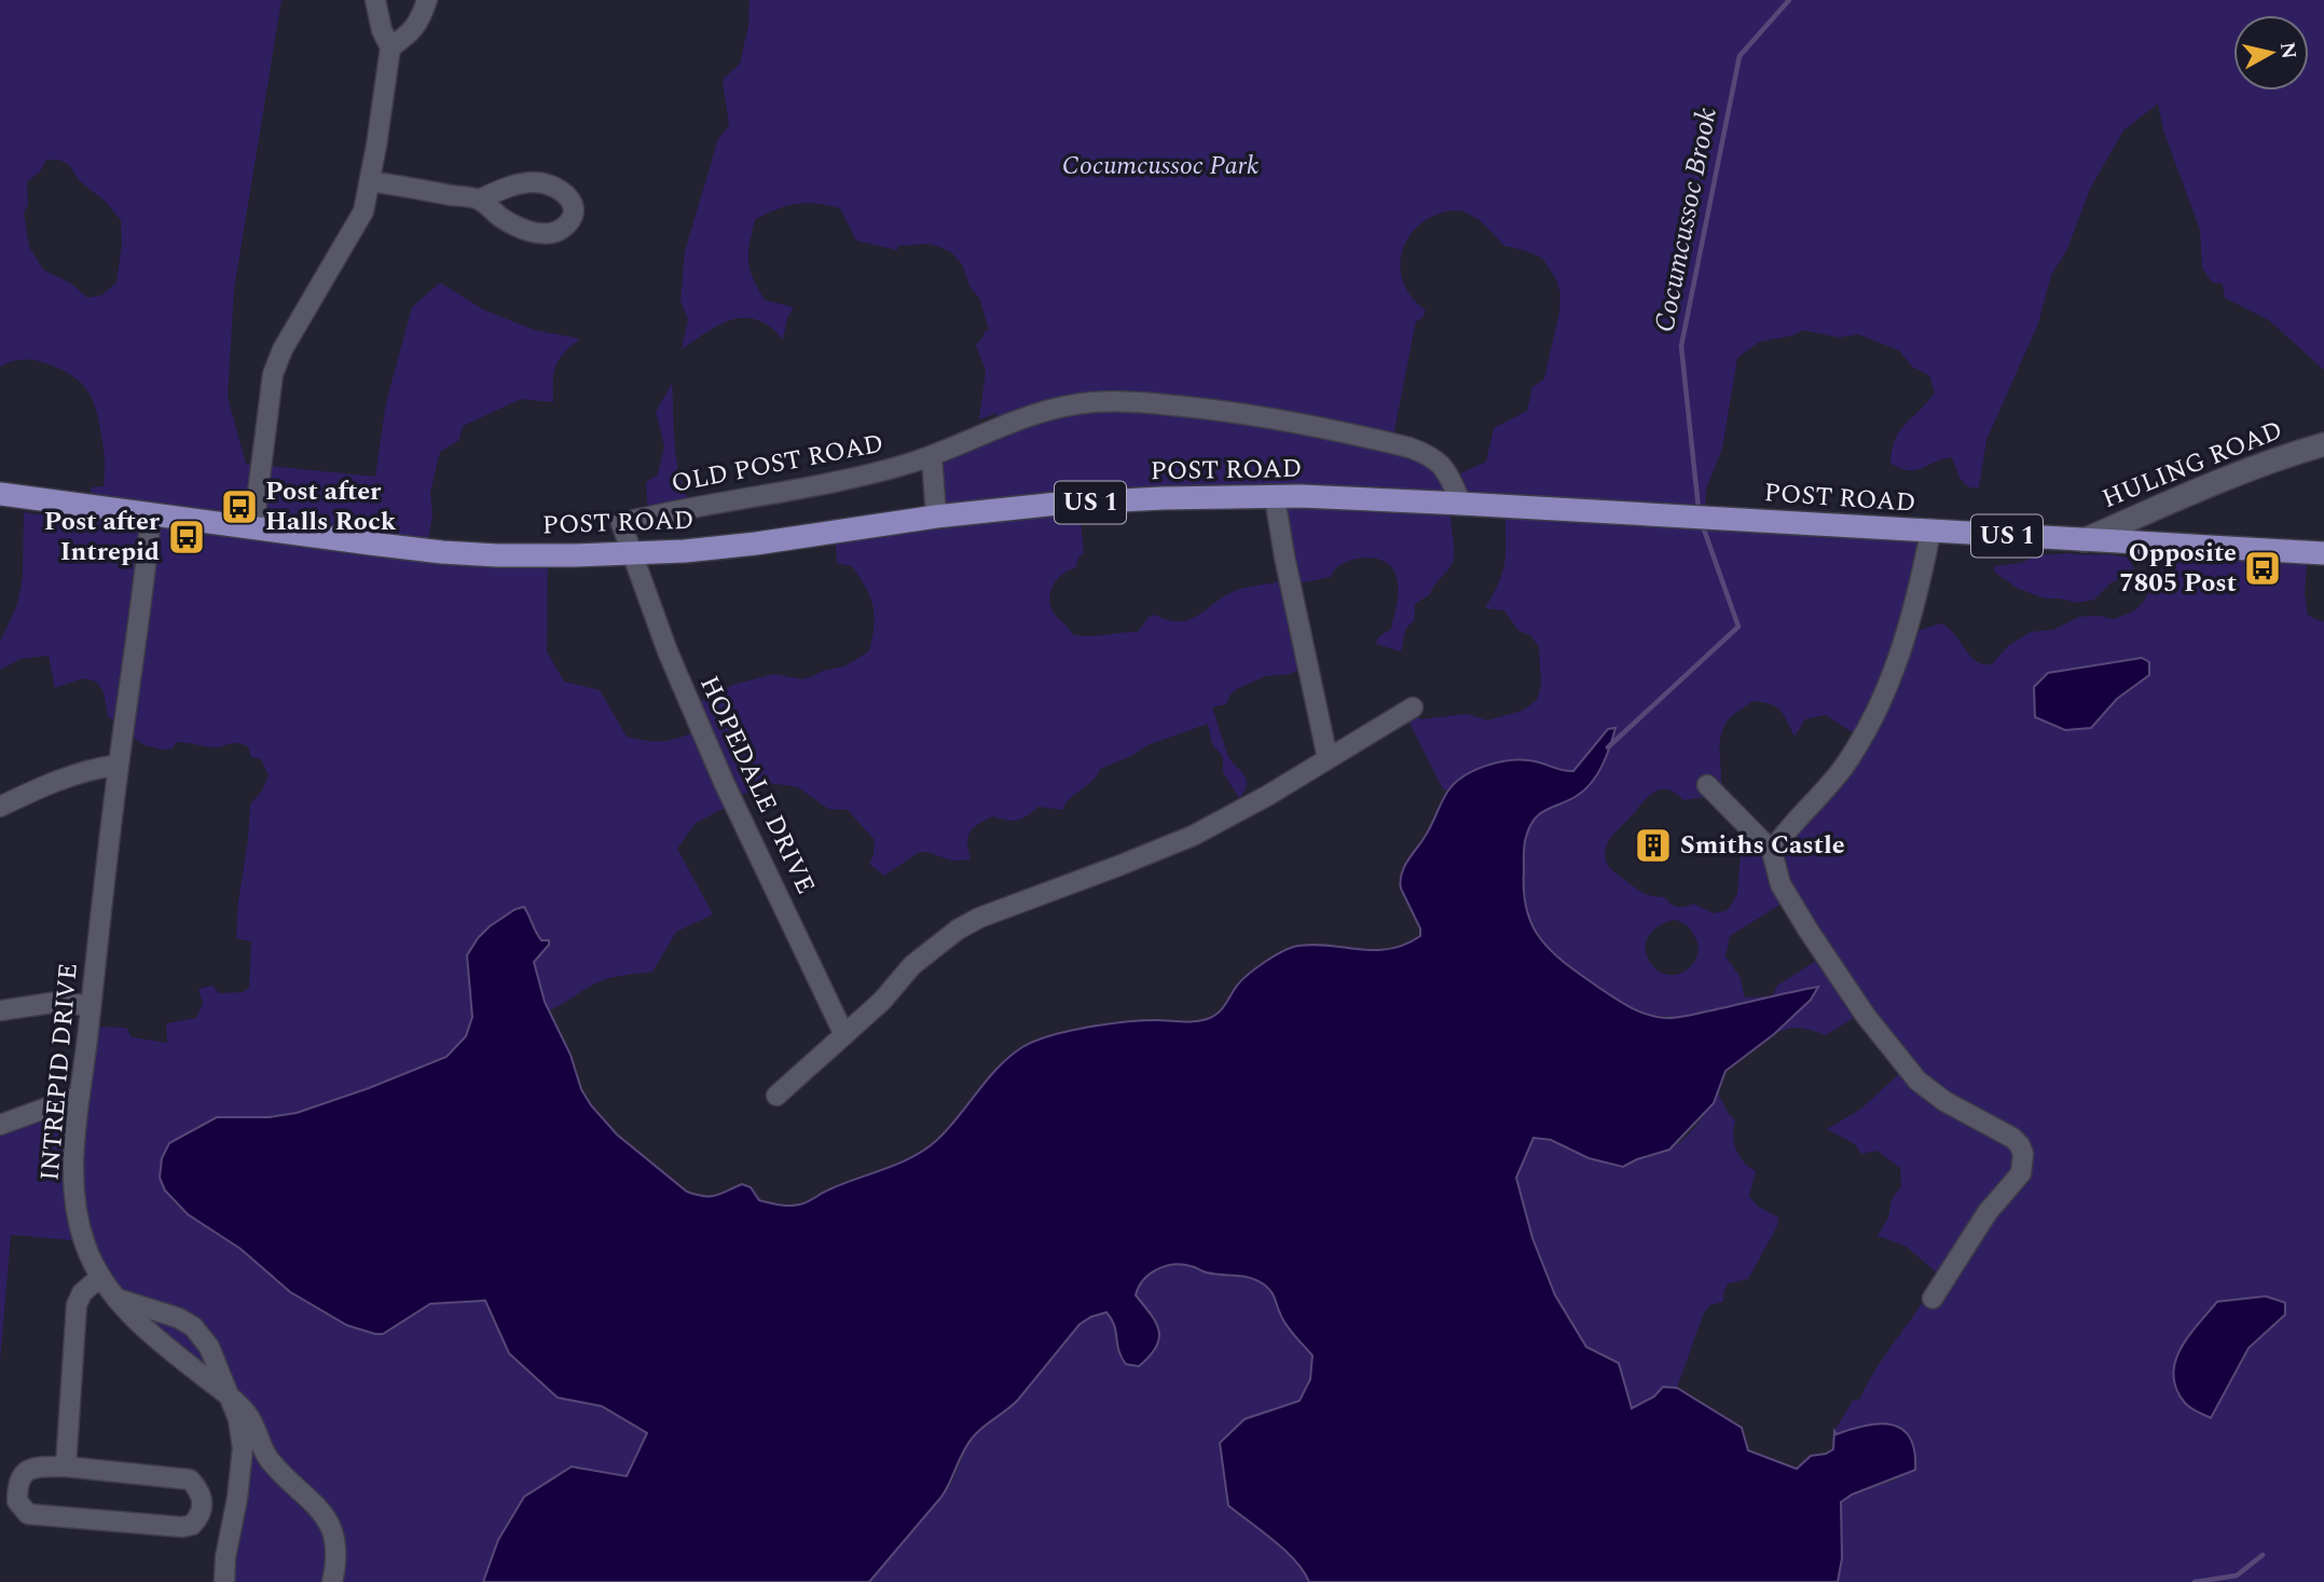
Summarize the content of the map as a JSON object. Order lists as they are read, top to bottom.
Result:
{
  "streets": {
    "main road": ["POST ROAD", "US 1"],
    "street": [
      "OLD POST ROAD",
      "HULING ROAD",
      "HOPEDALE DRIVE",
      "INTREPID DRIVE"
    ]
  },
  "crossings": [
    ["OLD POST ROAD", "POST ROAD"],
    ["OLD POST ROAD", "HOPEDALE DRIVE"],
    ["HULING ROAD", "POST ROAD"],
    ["POST ROAD", "HOPEDALE DRIVE"],
    ["POST ROAD", "INTREPID DRIVE"]
  ],
  "water": ["Cocumcussoc Brook"],
  "parks": ["Cocumcussoc Park"],
  "places": {
    "bus stop": ["Post after Halls Rock", "Post after Intrepid", "Opposite 7805 Post"],
    "building": ["Smiths Castle"]
  },
  "north": "right"
}
